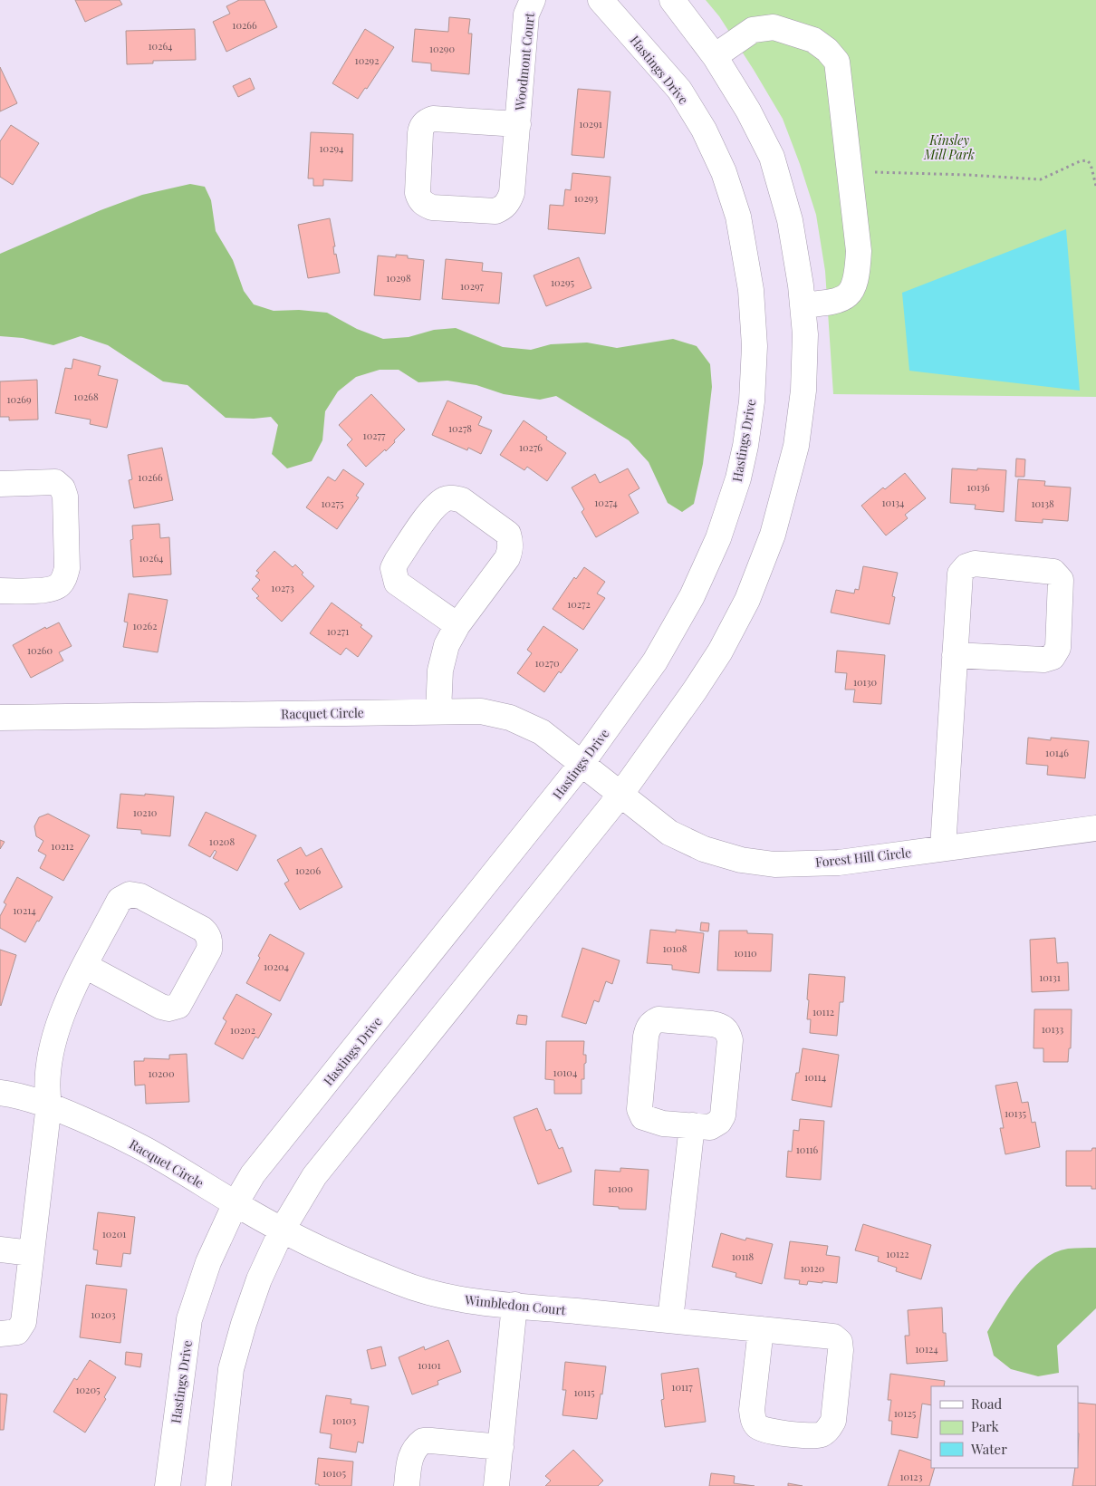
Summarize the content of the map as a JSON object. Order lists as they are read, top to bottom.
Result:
{
  "streets": {
    "street": [
      "Woodmont Court",
      "Hastings Drive",
      "Racquet Circle",
      "Forest Hill Circle",
      "Wimbledon Court"
    ]
  },
  "crossings": [
    ["Hastings Drive", "Racquet Circle"],
    ["Racquet Circle", "Forest Hill Circle"],
    ["Racquet Circle", "Wimbledon Court"]
  ],
  "parks": ["Kinsley Mill Park"],
  "house_numbers": [
    "10266",
    "10264",
    "10290",
    "10292",
    "10291",
    "10294",
    "10293",
    "10298",
    "10295",
    "10297",
    "10268",
    "10269",
    "10278",
    "10277",
    "10276",
    "10266",
    "10136",
    "10274",
    "10134",
    "10275",
    "10138",
    "10264",
    "10273",
    "10272",
    "10262",
    "10271",
    "10260",
    "10270",
    "10130",
    "10146",
    "10210",
    "10208",
    "10212",
    "10206",
    "10214",
    "10108",
    "10110",
    "10204",
    "10131",
    "10112",
    "10133",
    "10202",
    "10104",
    "10200",
    "10114",
    "10135",
    "10116",
    "10100",
    "10201",
    "10122",
    "10118",
    "10120",
    "10203",
    "10124",
    "10101",
    "10117",
    "10205",
    "10115",
    "10125",
    "10103",
    "10105",
    "10123"
  ],
  "legend": ["Road", "Park", "Water"]
}
